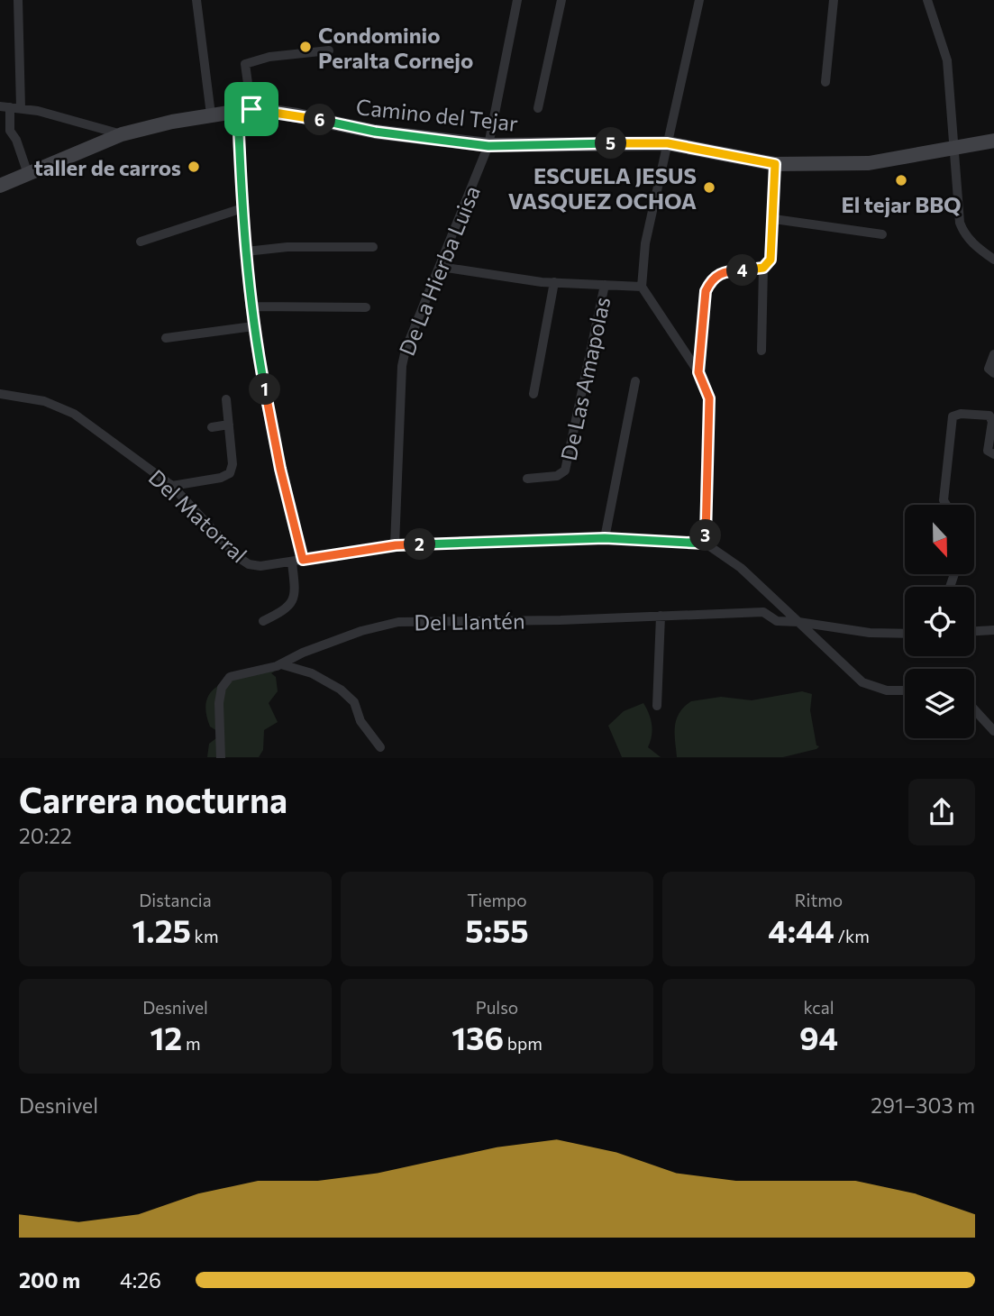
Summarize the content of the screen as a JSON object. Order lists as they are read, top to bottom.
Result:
{
  "streets": {
    "street": [
      "Camino del Tejar",
      "De La Hierba Luisa",
      "De Las Amapolas",
      "Del Matorral",
      "Del Llantén"
    ]
  },
  "crossings": [
    ["Camino del Tejar", "De La Hierba Luisa"],
    ["De La Hierba Luisa", "Del Matorral"]
  ],
  "places": [
    "Condominio Peralta Cornejo",
    "taller de carros",
    "El tejar BBQ",
    "ESCUELA JESUS VASQUEZ OCHOA"
  ],
  "north": "bottom",
  "page": {
    "pins": [
      "6",
      "5",
      "4",
      "1",
      "3",
      "2"
    ],
    "heading": ["Carrera nocturna", "20:22"],
    "stats": [
      ["Distancia", "1.25 km"],
      ["Tiempo", "5:55"],
      ["Ritmo", "4:44 /km"],
      ["Desnivel", "12 m"],
      ["Pulso", "136 bpm"],
      ["kcal", "94"]
    ],
    "chart": ["Desnivel", "291–303 m"],
    "list": [
      {
        "name": "200 m",
        "note": "4:26"
      }
    ]
  }
}
